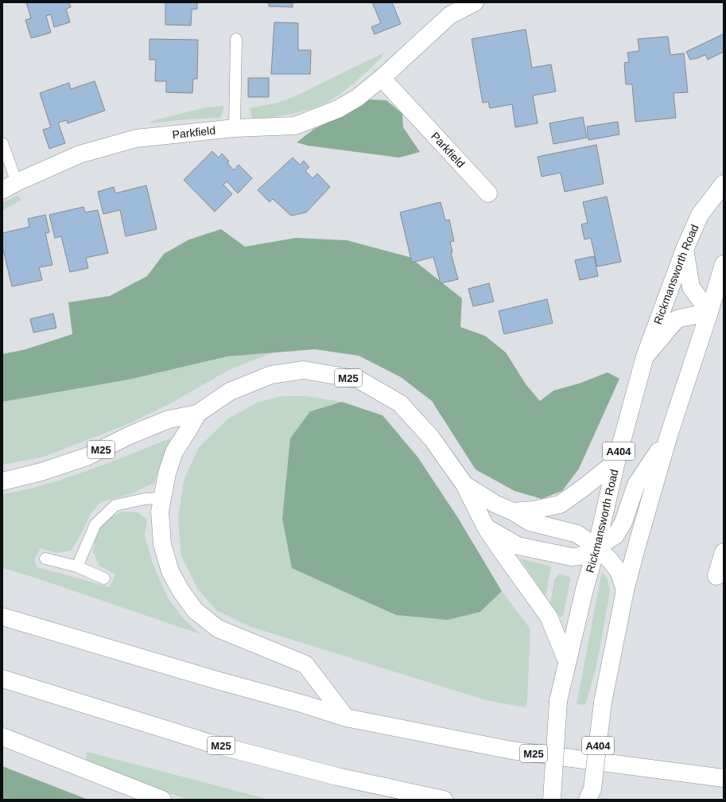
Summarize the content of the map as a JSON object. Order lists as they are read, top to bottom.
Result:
{
  "streets": {
    "main road": [
      "Parkfield",
      "Rickmansworth Road",
      "M25",
      "A404"
    ]
  },
  "crossings": [
    ["Rickmansworth Road", "M25"]
  ]
}
